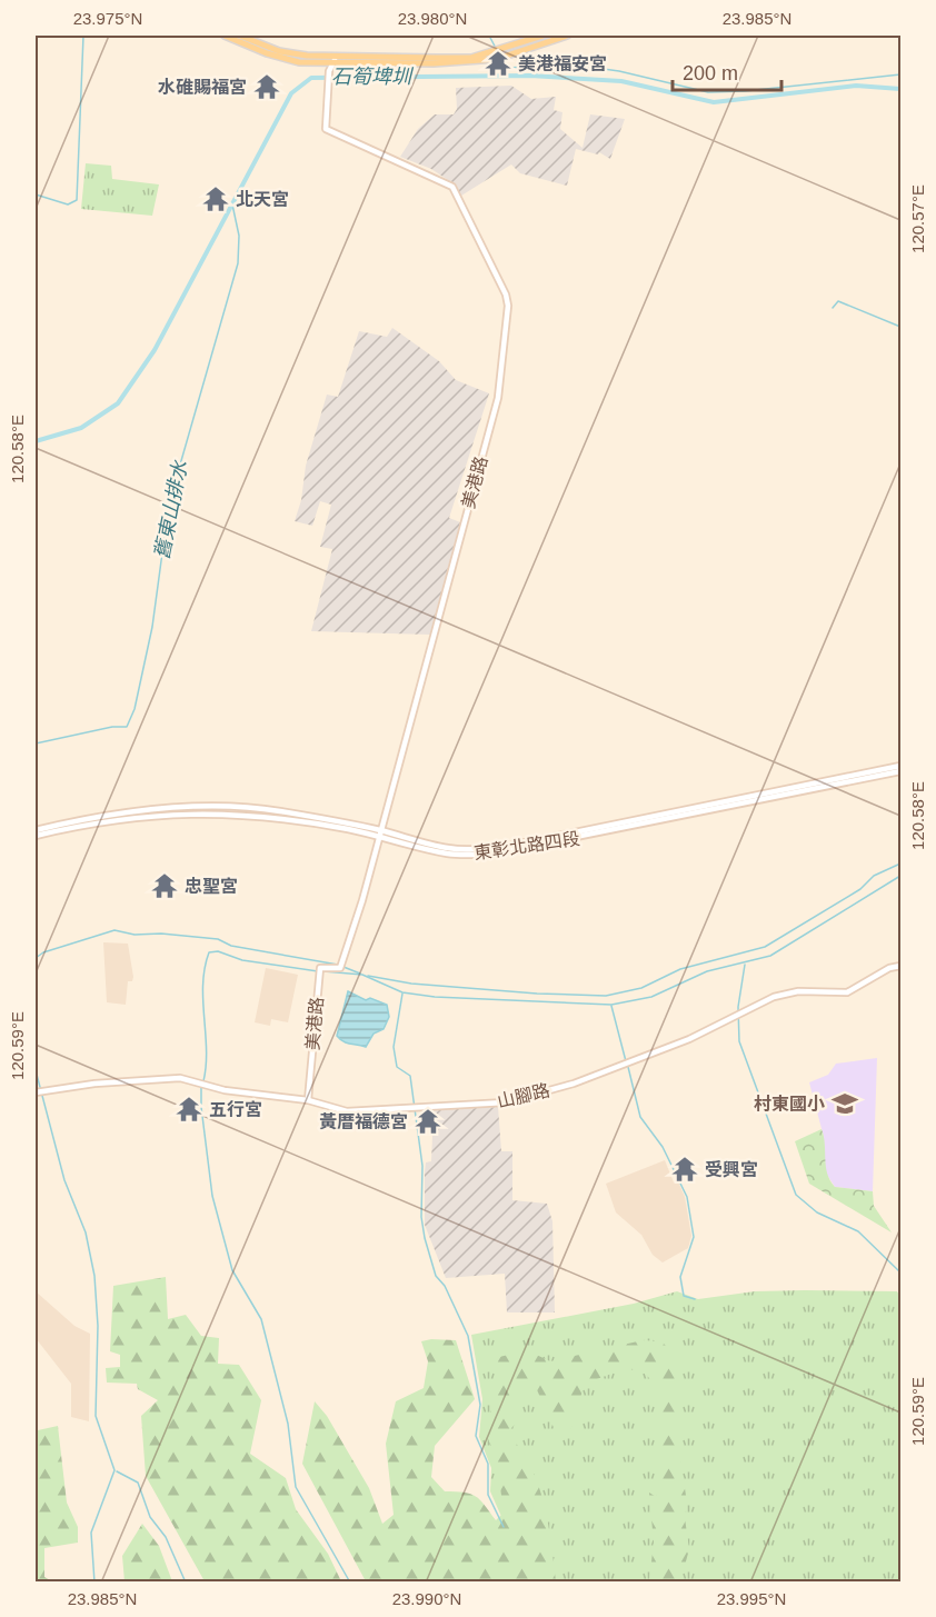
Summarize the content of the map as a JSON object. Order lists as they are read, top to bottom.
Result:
{
  "streets": {
    "street": ["美港路", "東彰北路四段", "山腳路"]
  },
  "crossings": [
    ["美港路", "東彰北路四段"],
    ["美港路", "山腳路"]
  ],
  "water": ["石筍埤圳", "舊東山排水"],
  "places": {
    "temple": [
      "美港福安宮",
      "水碓賜福宮",
      "北天宮",
      "忠聖宮",
      "五行宮",
      "黃厝福德宮",
      "受興宮"
    ],
    "school or university": ["村東國小"]
  },
  "scale_bar": "200 m",
  "coordinates": [
    "23.975°N",
    "23.980°N",
    "23.985°N",
    "120.57°E",
    "120.58°E",
    "120.59°E",
    "23.990°N",
    "23.995°N"
  ]
}
